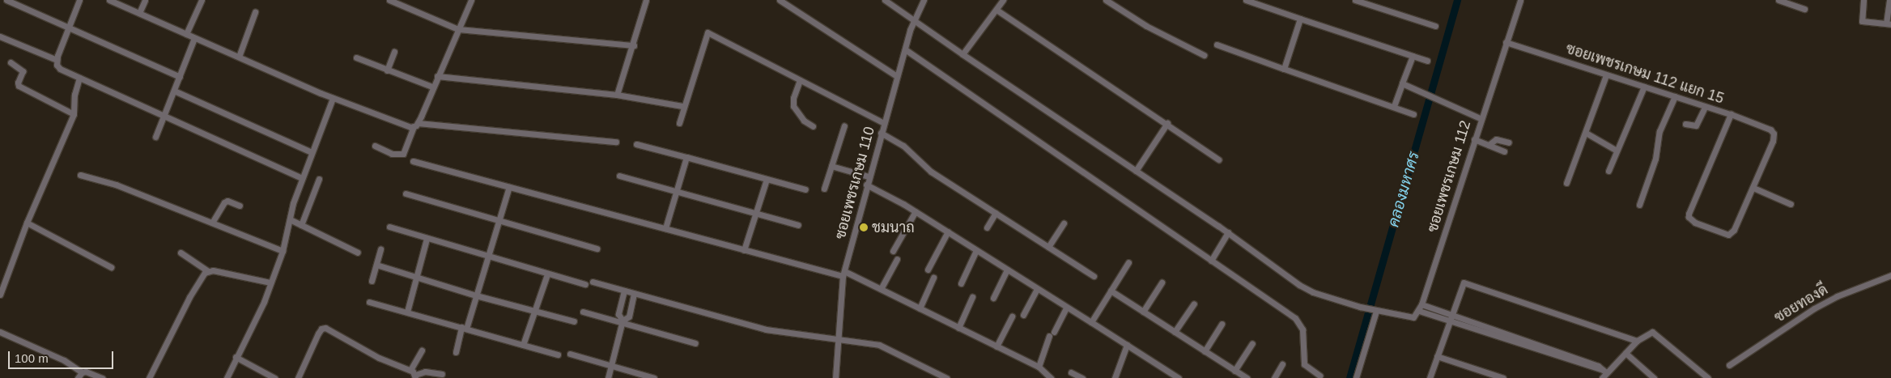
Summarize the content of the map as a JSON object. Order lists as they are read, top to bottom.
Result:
{
  "streets": {
    "street": [
      "ซอยเพชรเกษม 112 แยก 15",
      "ซอยเพชรเกษม 112",
      "ซอยเพชรเกษม 110",
      "ซอยทองดี"
    ]
  },
  "crossings": [
    ["ซอยเพชรเกษม 112 แยก 15", "ซอยเพชรเกษม 112"]
  ],
  "water": ["คลองมหาศร"],
  "places": ["ชมนาถ"],
  "scale_bar": "100 m"
}
